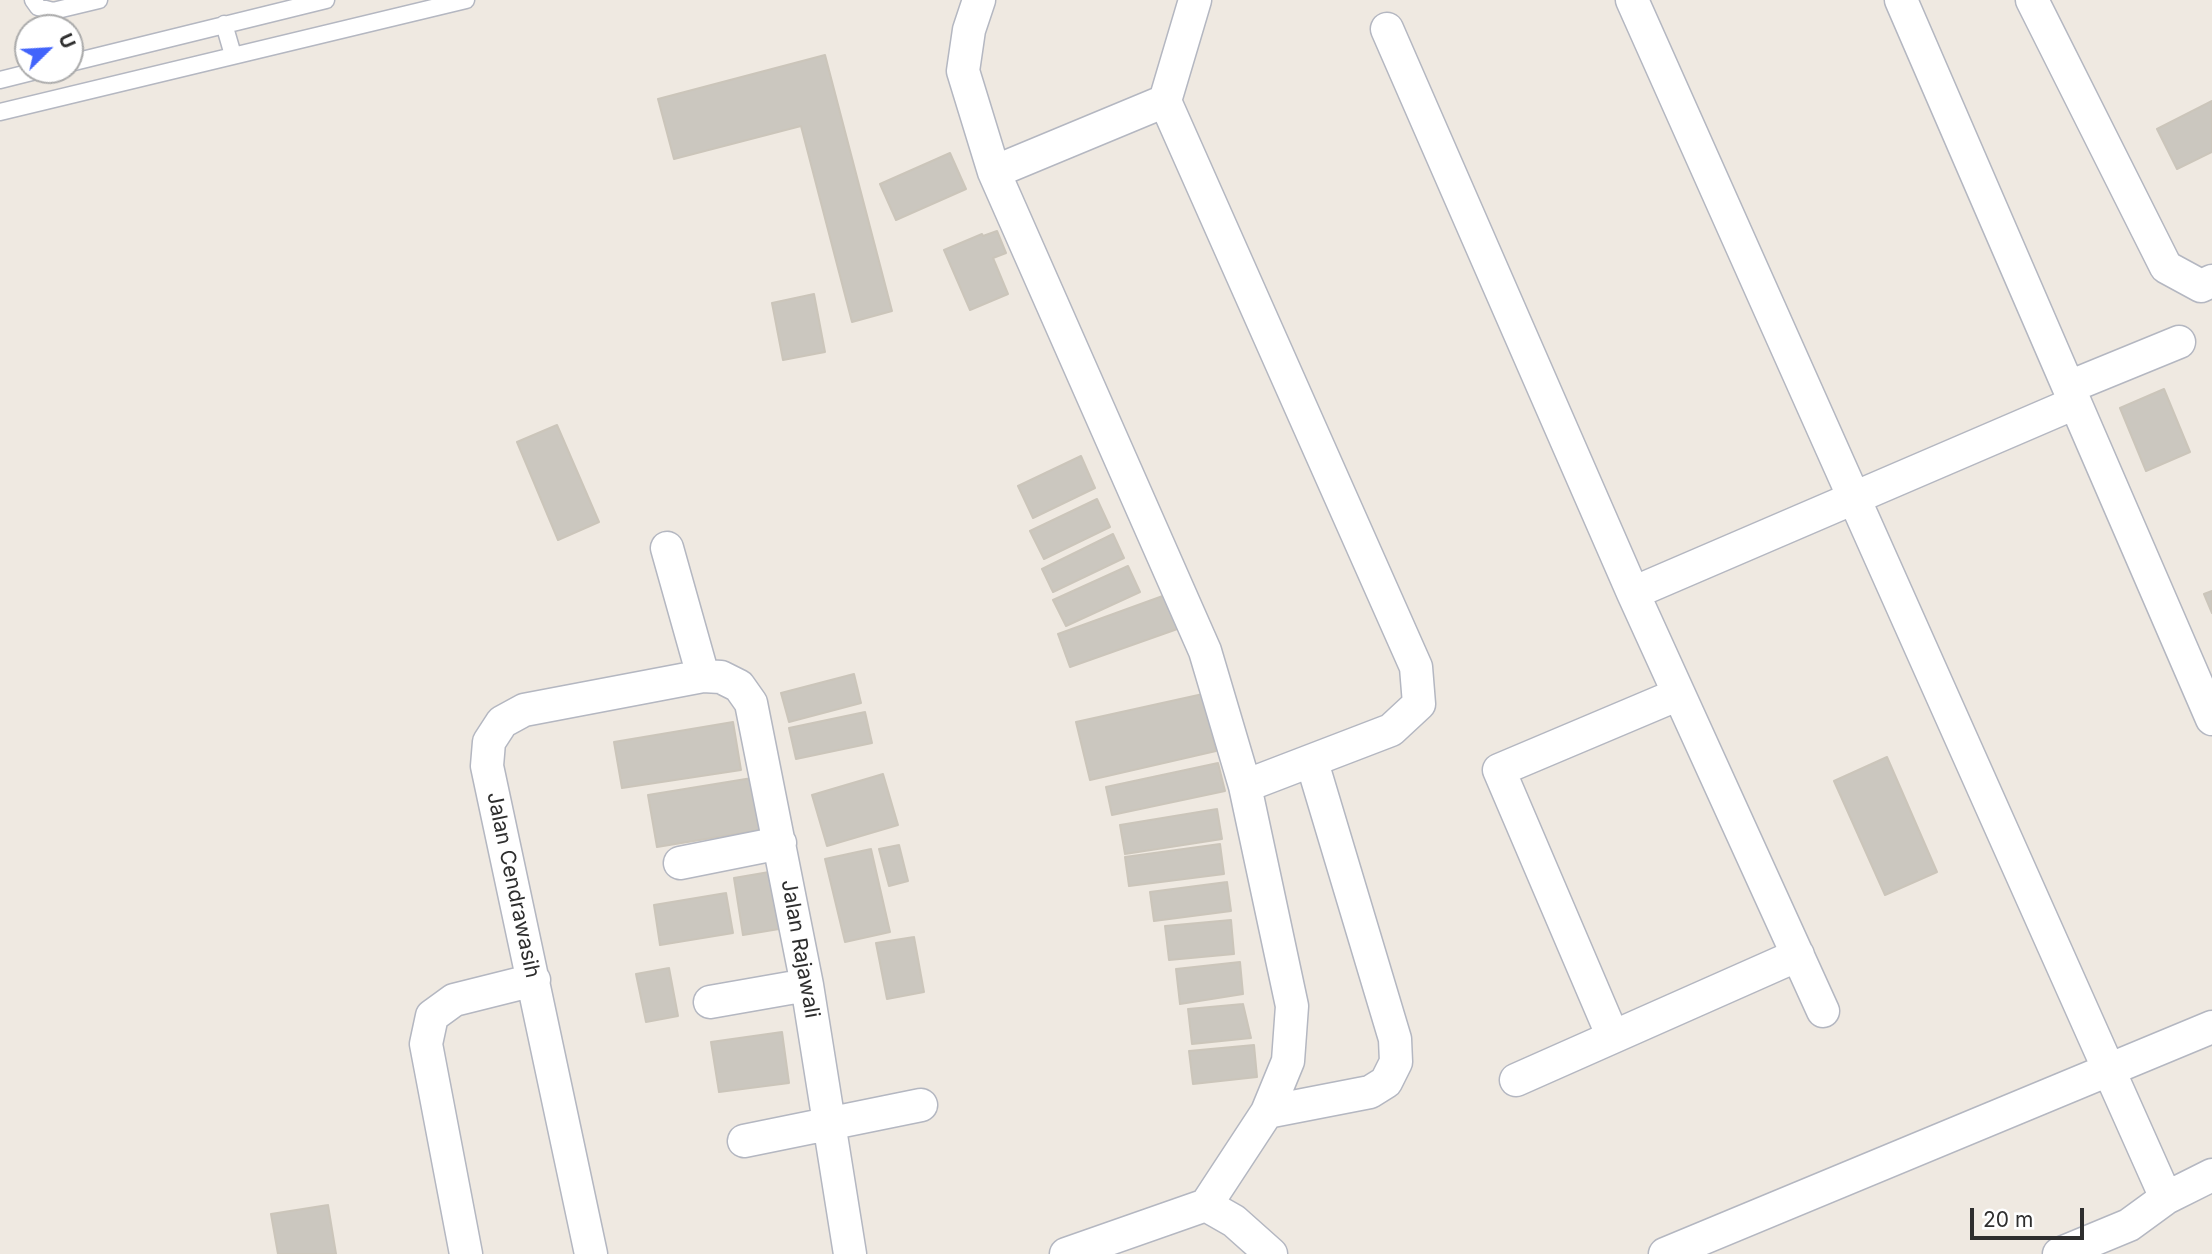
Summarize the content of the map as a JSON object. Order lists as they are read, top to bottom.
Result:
{
  "streets": {
    "street": ["Jalan Cendrawasih", "Jalan Rajawali"]
  },
  "crossings": [
    ["Jalan Cendrawasih", "Jalan Rajawali"]
  ],
  "scale_bar": "20 m",
  "north": "top right"
}
